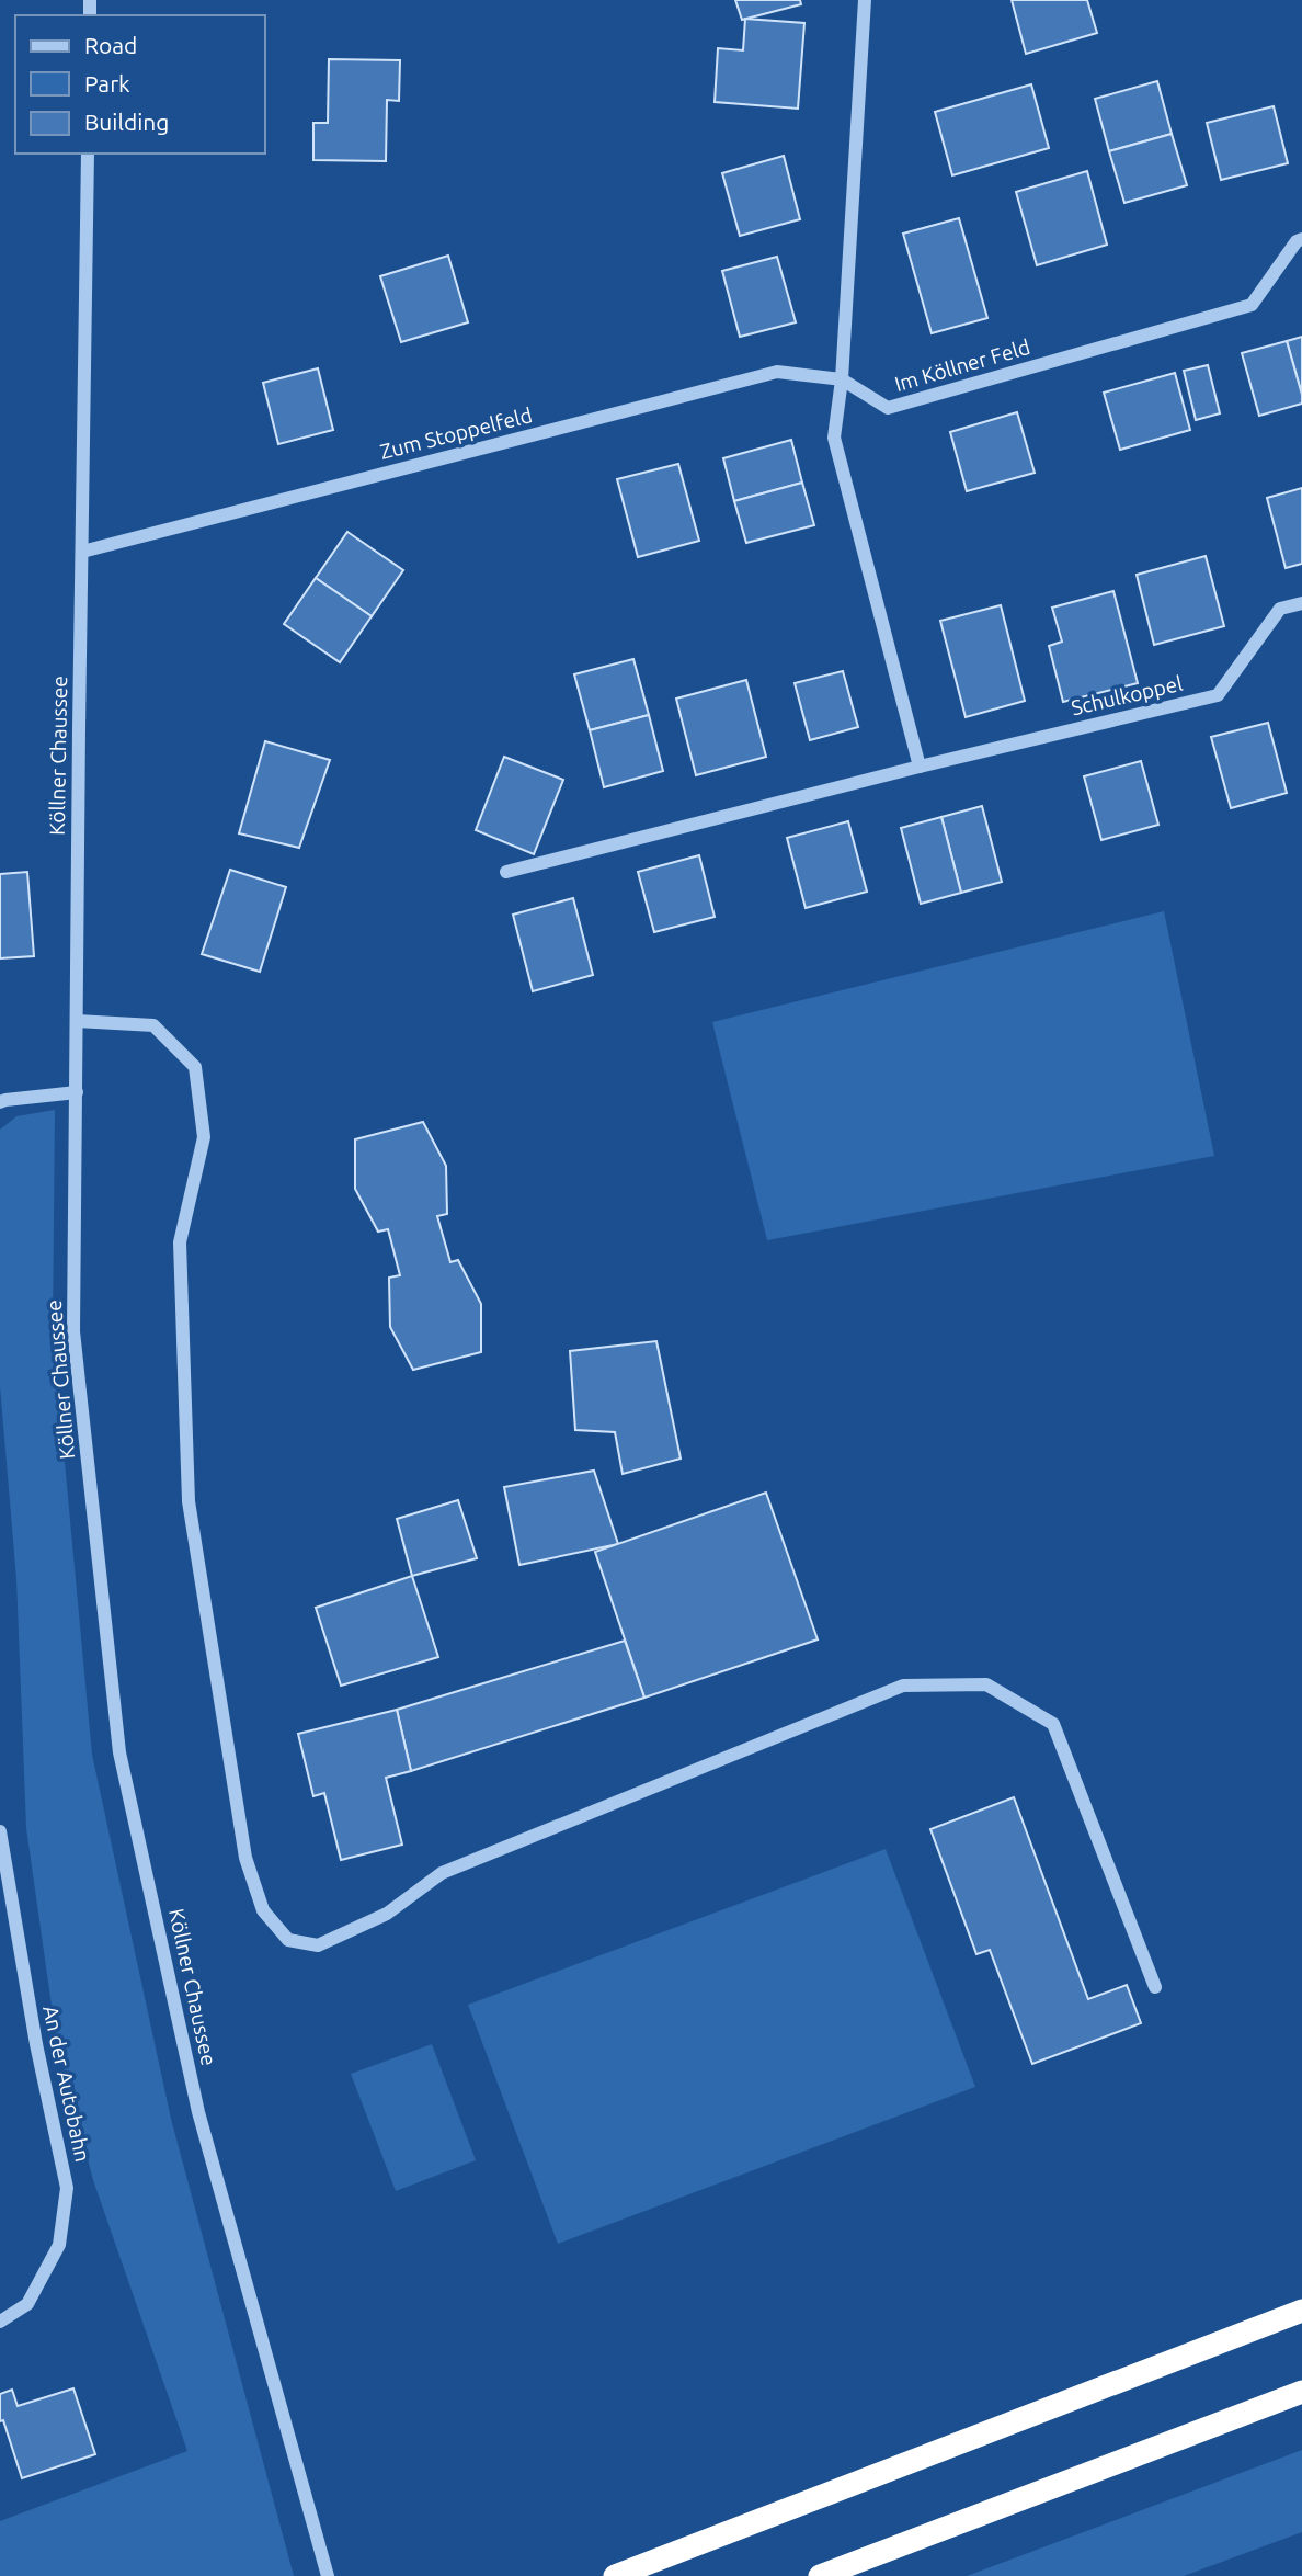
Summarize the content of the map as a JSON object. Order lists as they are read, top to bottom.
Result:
{
  "streets": {
    "street": [
      "Im Köllner Feld",
      "Zum Stoppelfeld",
      "Schulkoppel",
      "Köllner Chaussee",
      "An der Autobahn"
    ]
  },
  "crossings": [
    ["Im Köllner Feld", "Zum Stoppelfeld"],
    ["Zum Stoppelfeld", "Köllner Chaussee"]
  ],
  "legend": ["Road", "Park", "Building"]
}
